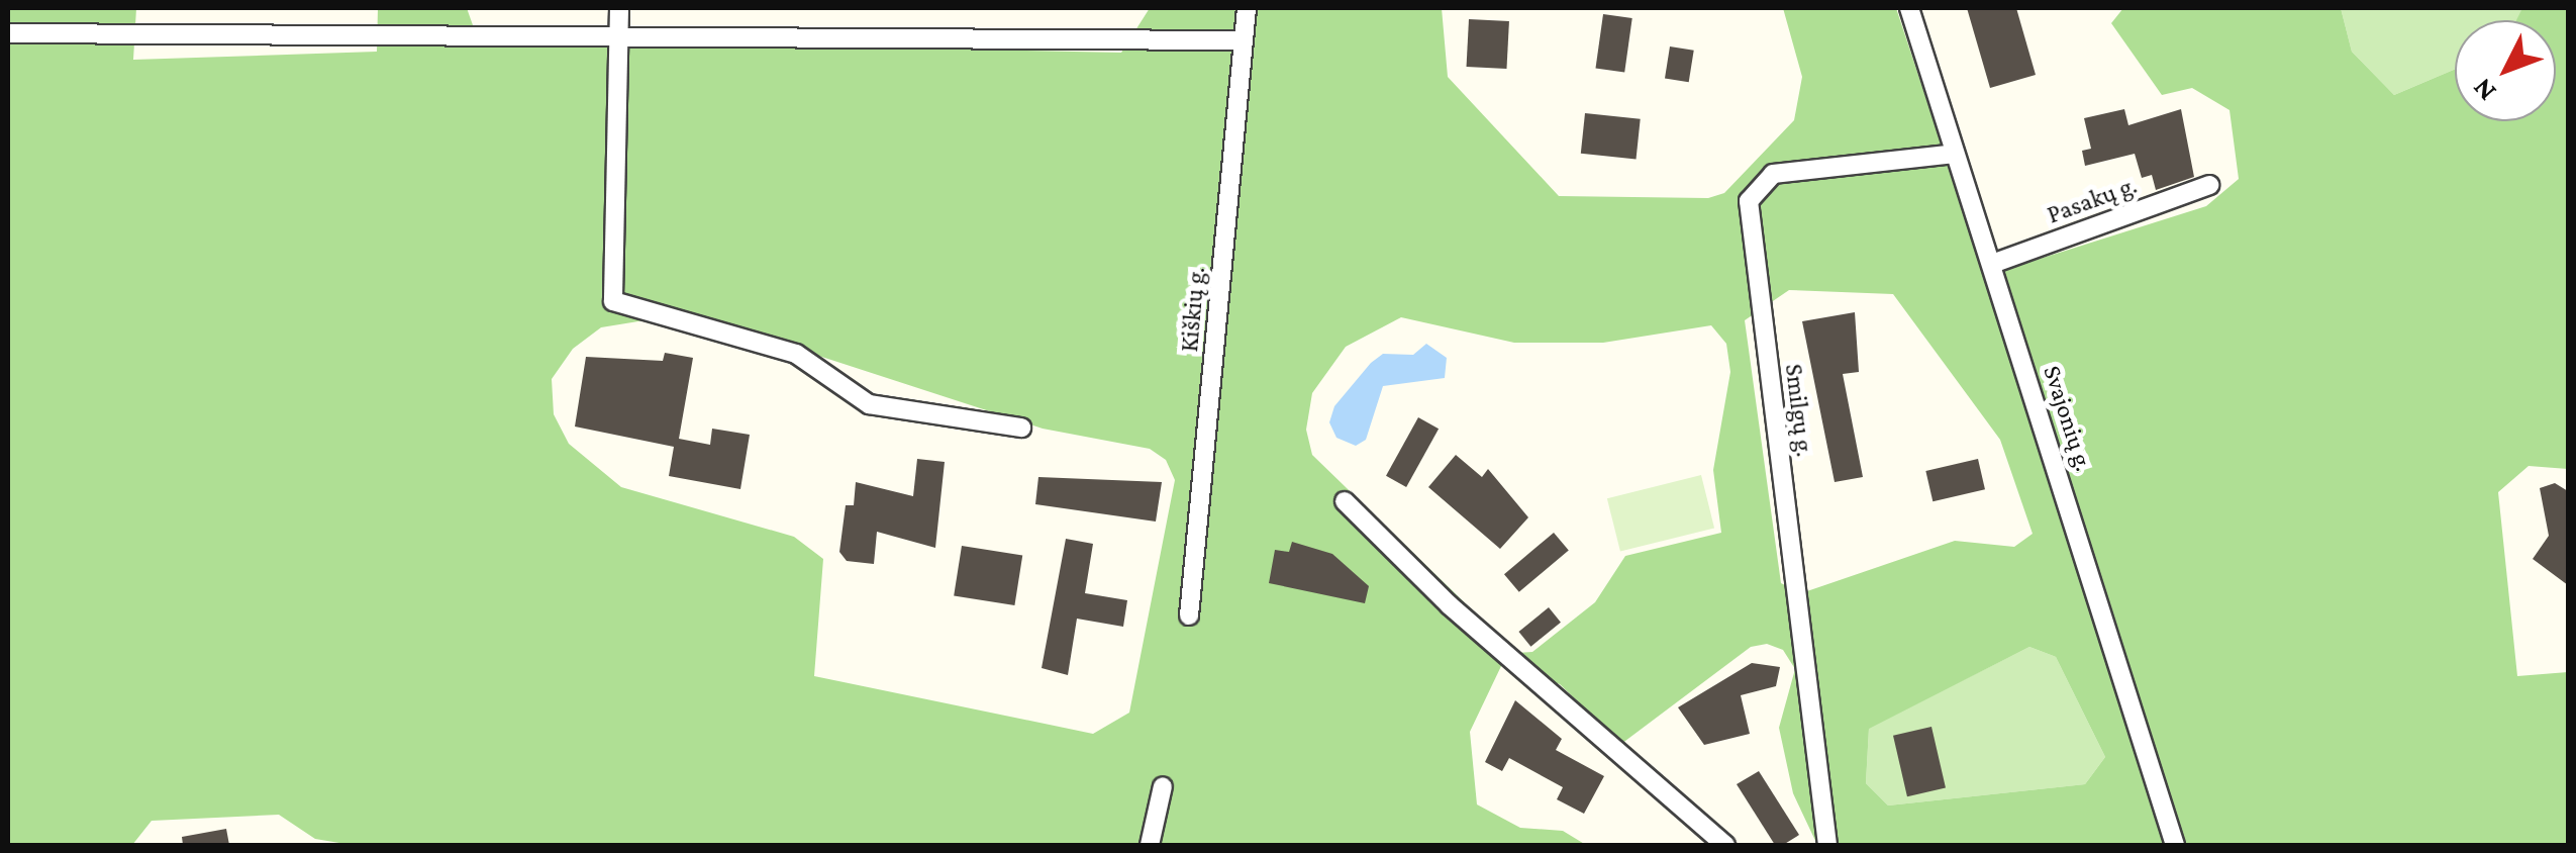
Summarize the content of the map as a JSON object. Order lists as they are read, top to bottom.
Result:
{
  "streets": {
    "street": [
      "Pasakų g.",
      "Kiškių g.",
      "Smilgų g.",
      "Svajonių g."
    ]
  },
  "crossings": [
    ["Pasakų g.", "Svajonių g."],
    ["Smilgų g.", "Svajonių g."]
  ],
  "north": "bottom left"
}
